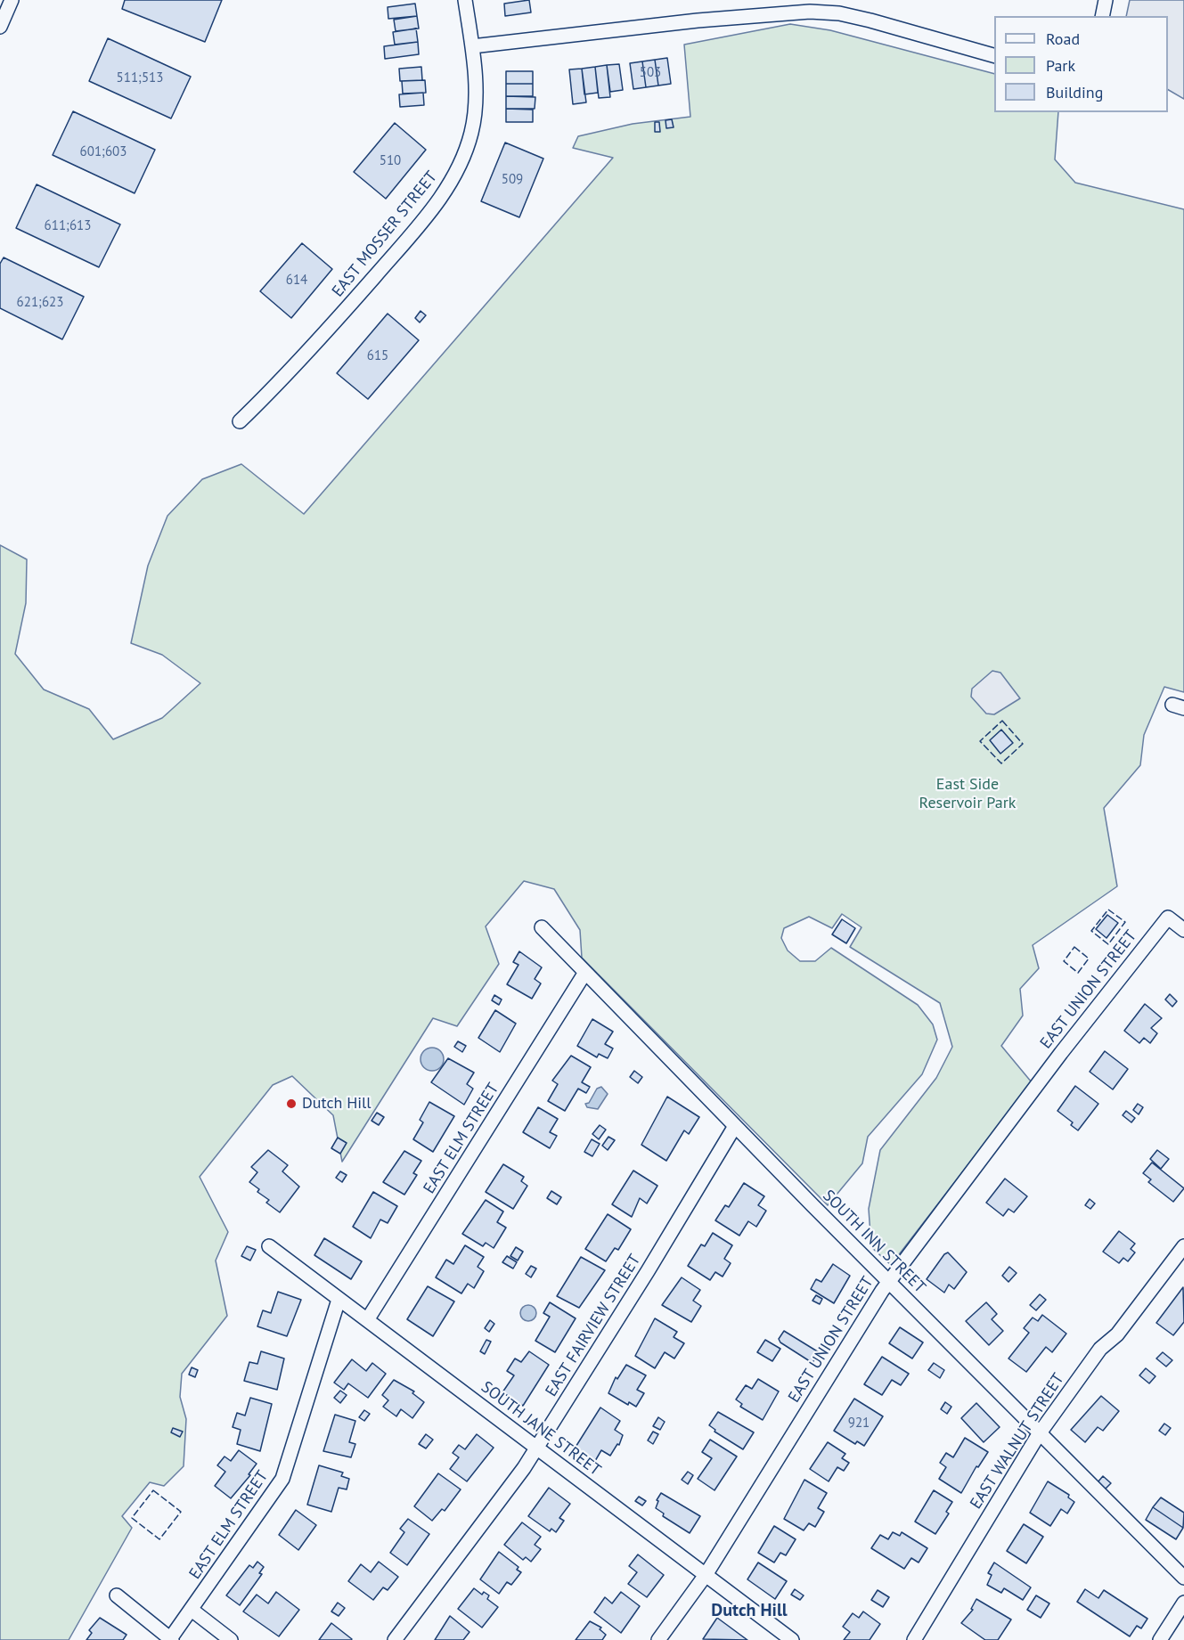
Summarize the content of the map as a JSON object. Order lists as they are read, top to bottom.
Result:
{
  "streets": {
    "street": [
      "EAST MOSSER STREET",
      "EAST UNION STREET",
      "EAST ELM STREET",
      "SOUTH INN STREET",
      "EAST FAIRVIEW STREET",
      "SOUTH JANE STREET",
      "EAST WALNUT STREET"
    ]
  },
  "crossings": [
    ["EAST UNION STREET", "SOUTH INN STREET"],
    ["EAST UNION STREET", "SOUTH JANE STREET"],
    ["EAST ELM STREET", "SOUTH INN STREET"],
    ["EAST ELM STREET", "SOUTH JANE STREET"],
    ["SOUTH INN STREET", "EAST FAIRVIEW STREET"],
    ["SOUTH INN STREET", "EAST WALNUT STREET"],
    ["EAST FAIRVIEW STREET", "SOUTH JANE STREET"]
  ],
  "districts": ["Dutch Hill"],
  "parks": ["East Side Reservoir Park"],
  "places": ["Dutch Hill"],
  "house_numbers": [
    "503",
    "511;513",
    "601;603",
    "510",
    "509",
    "611;613",
    "614",
    "621;623",
    "615",
    "921"
  ],
  "legend": ["Road", "Park", "Building"]
}
